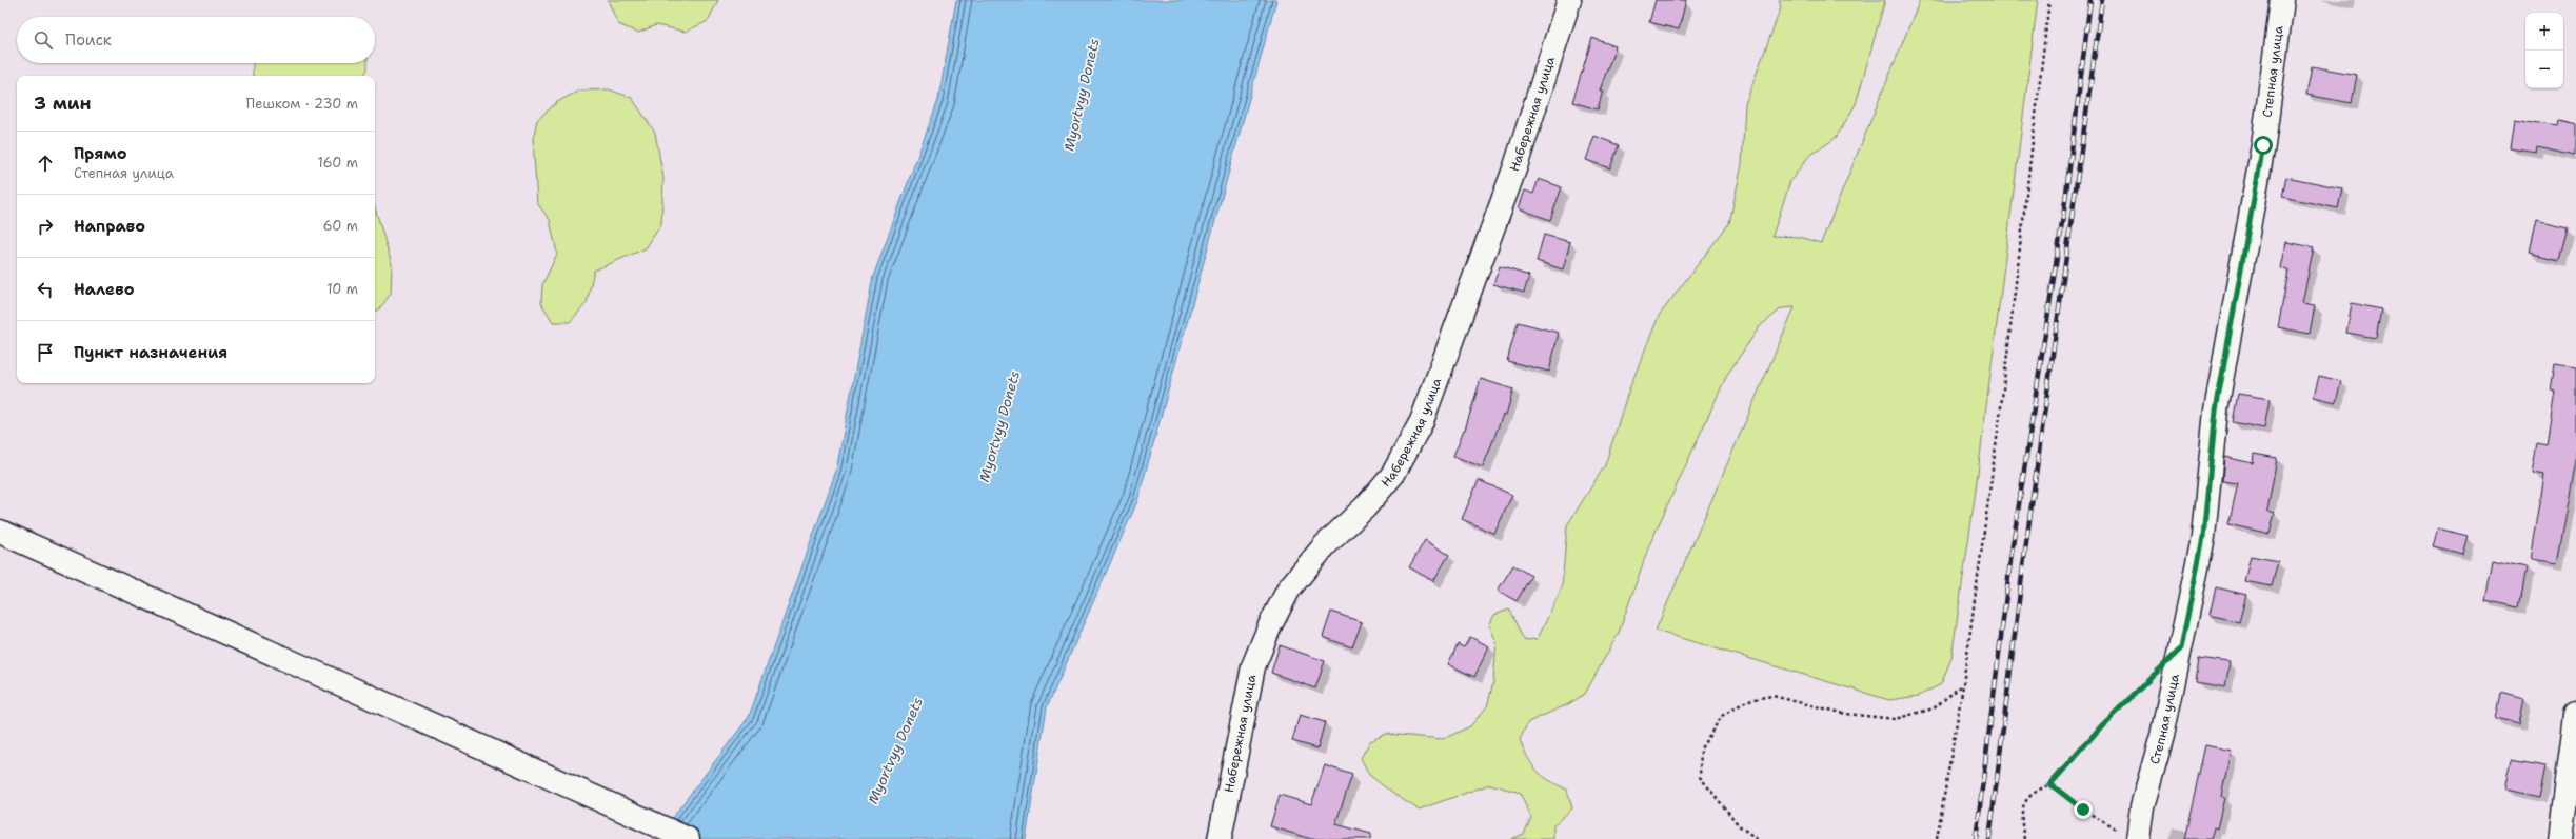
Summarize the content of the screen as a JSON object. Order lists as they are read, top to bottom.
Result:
{
  "streets": {
    "street": ["Степная улица", "Набережная улица"]
  },
  "water": ["Myortvyy Donets"],
  "page": {
    "map_buttons": ["+", "−"],
    "search": "Поиск",
    "heading": ["3 мин", "Пешком · 230 m"],
    "list": [
      ["Прямо", "Степная улица", "160 m"],
      ["Направо", "60 m"],
      ["Налево", "10 m"],
      "Пункт назначения"
    ]
  }
}
